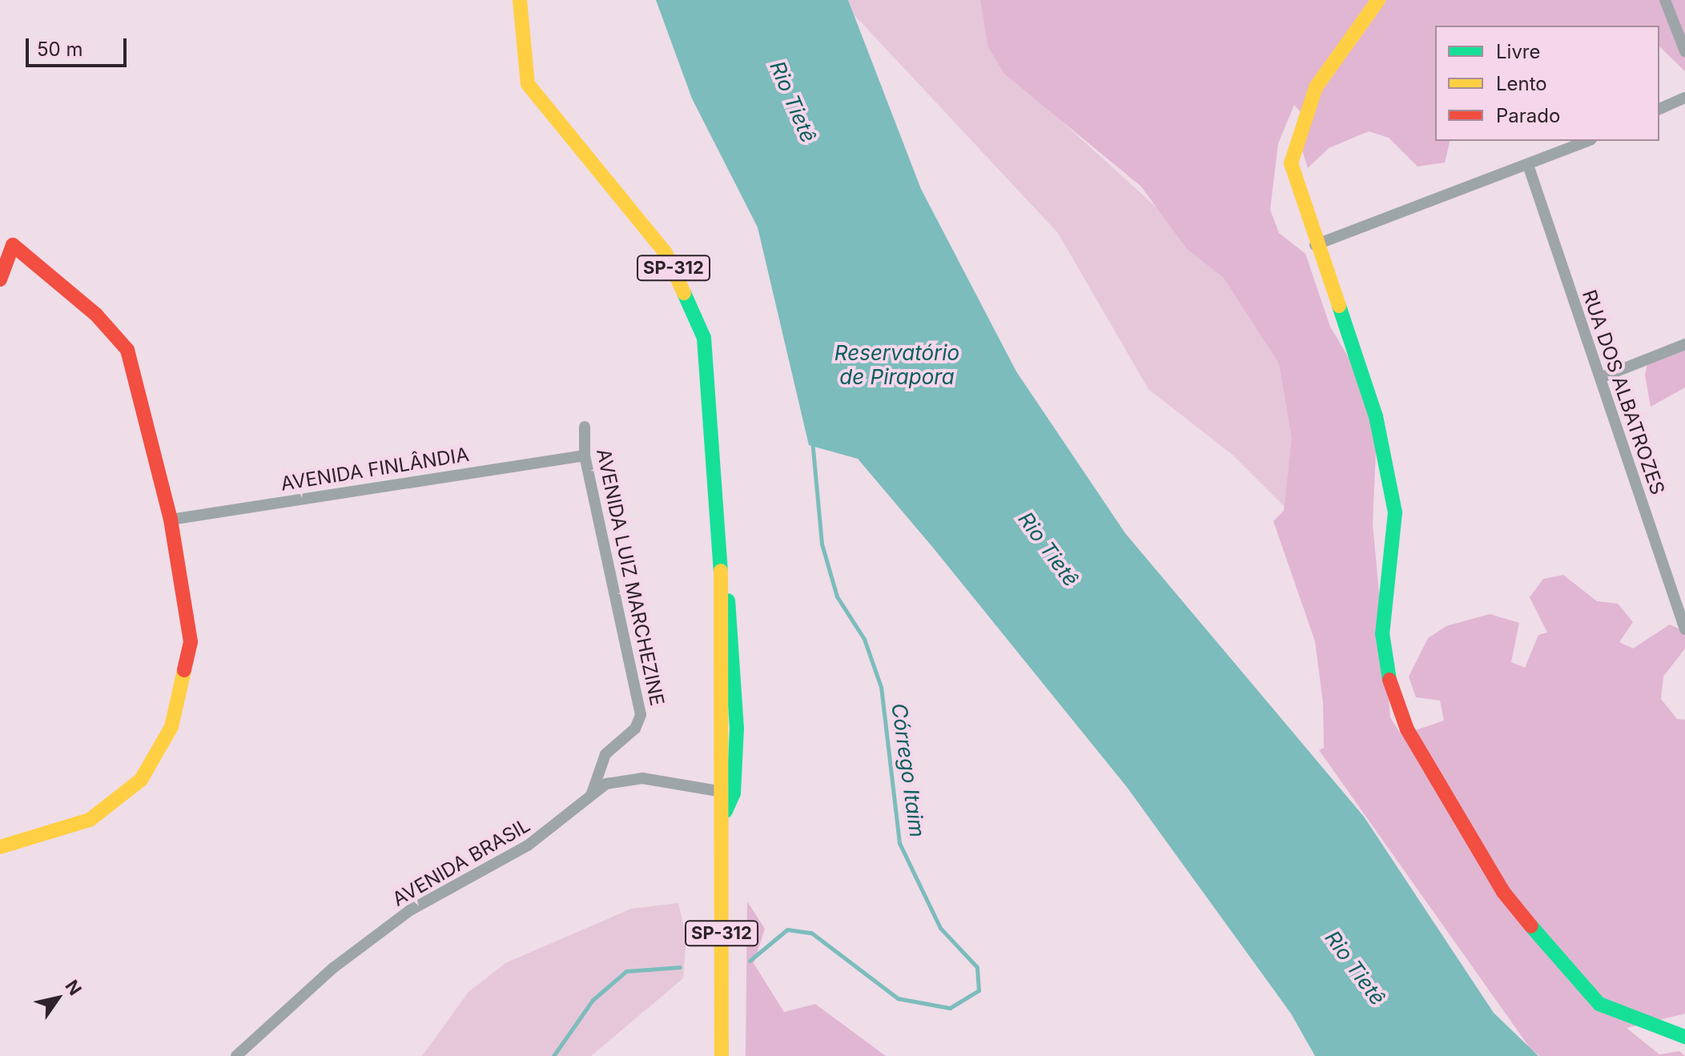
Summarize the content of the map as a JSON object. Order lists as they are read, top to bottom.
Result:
{
  "streets": {
    "street": [
      "SP-312",
      "RUA DOS ALBATROZES",
      "AVENIDA FINLÂNDIA",
      "AVENIDA LUIZ MARCHEZINE",
      "AVENIDA BRASIL"
    ]
  },
  "crossings": [
    ["SP-312", "AVENIDA BRASIL"],
    ["AVENIDA FINLÂNDIA", "AVENIDA LUIZ MARCHEZINE"],
    ["AVENIDA LUIZ MARCHEZINE", "AVENIDA BRASIL"]
  ],
  "water": ["Rio Tietê", "Reservatório de Pirapora", "Córrego Itaim"],
  "legend": ["Livre", "Lento", "Parado"],
  "scale_bar": "50 m",
  "north": "top right"
}
